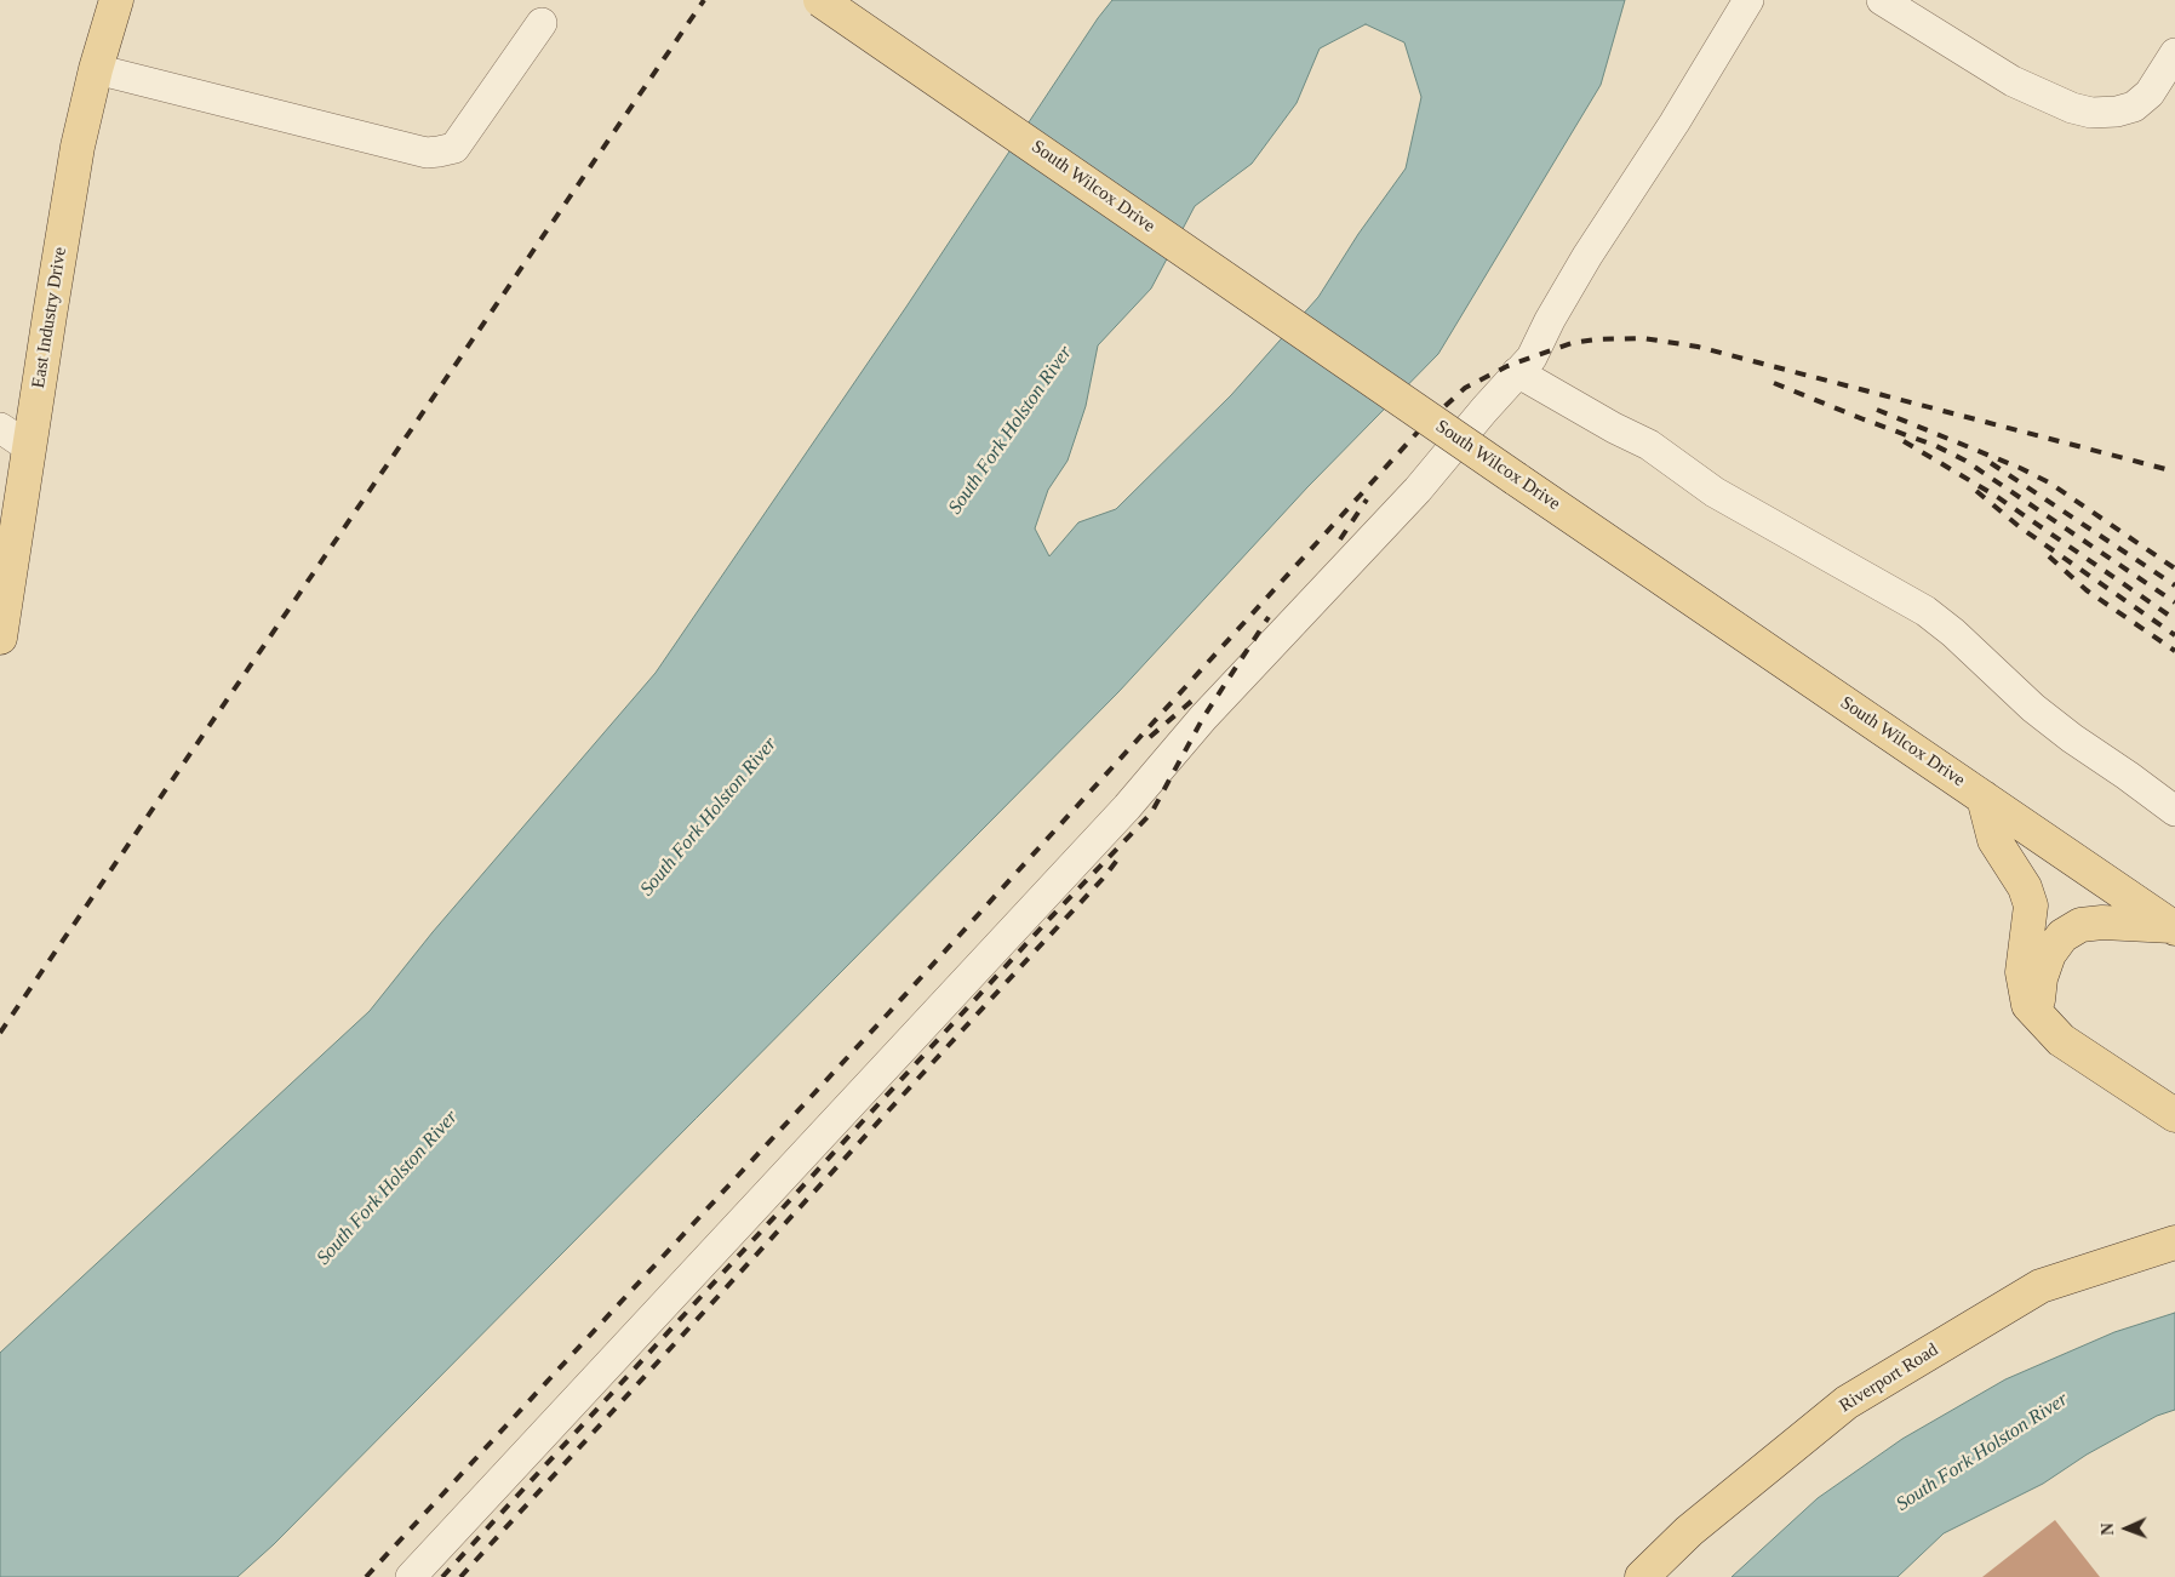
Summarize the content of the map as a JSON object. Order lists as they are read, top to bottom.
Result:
{
  "streets": {
    "main road": ["South Wilcox Drive", "East Industry Drive", "Riverport Road"]
  },
  "water": ["South Fork Holston River"],
  "north": "left"
}
